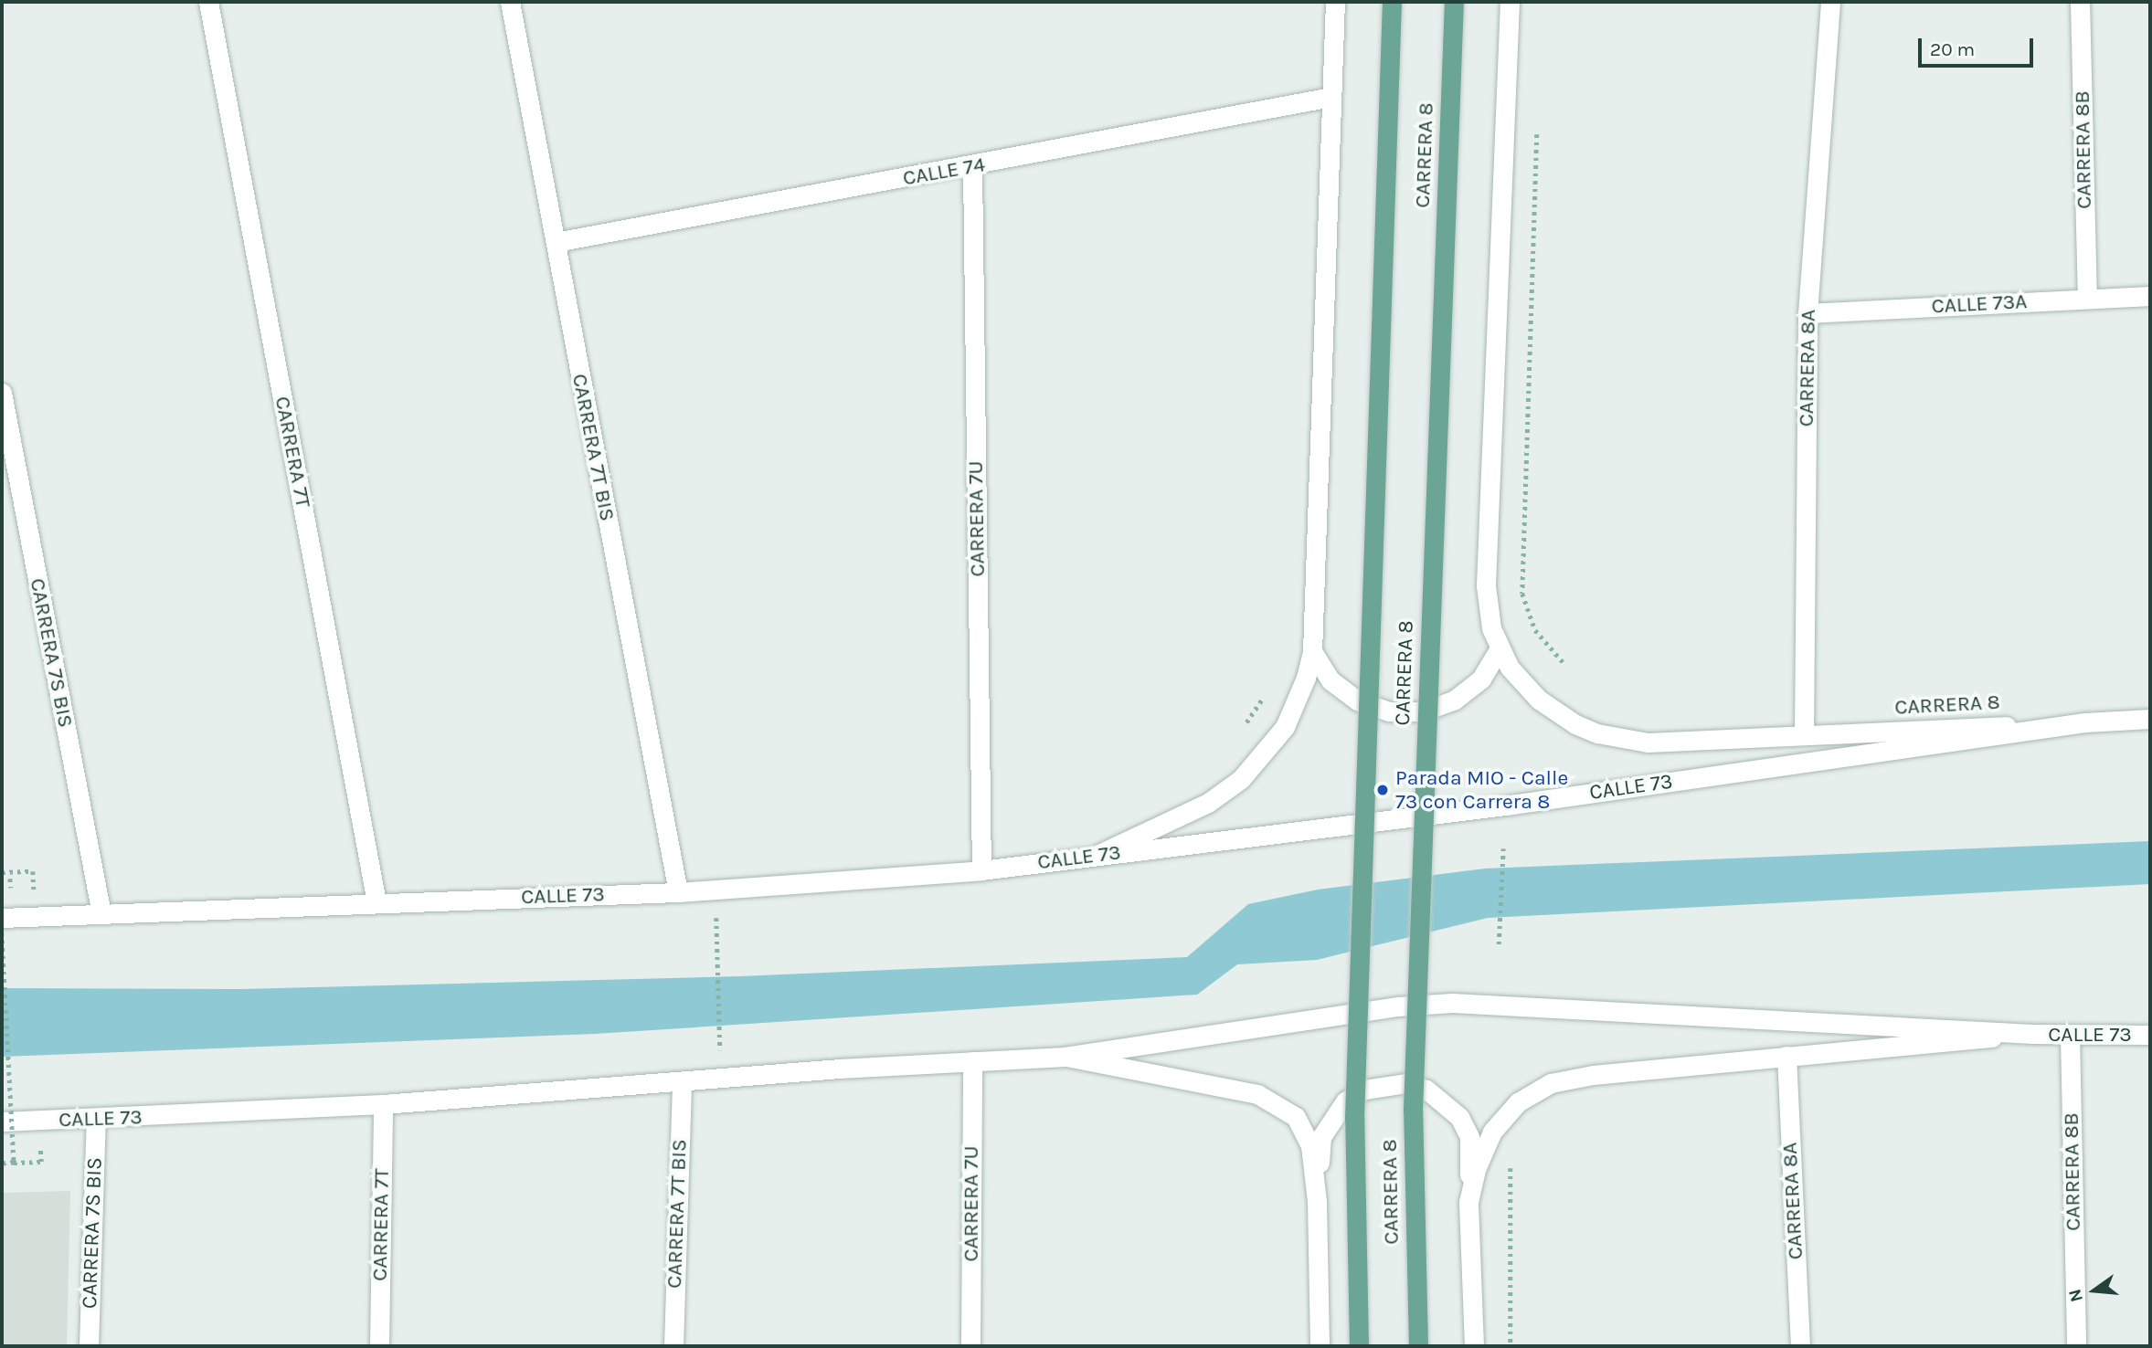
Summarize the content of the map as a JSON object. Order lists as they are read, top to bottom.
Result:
{
  "streets": {
    "main road": ["CARRERA 8"],
    "street": [
      "CARRERA 8B",
      "CALLE 74",
      "CALLE 73A",
      "CARRERA 8A",
      "CARRERA 7T BIS",
      "CARRERA 7T",
      "CARRERA 7U",
      "CARRERA 7S BIS",
      "CALLE 73"
    ]
  },
  "crossings": [
    ["CARRERA 8B", "CALLE 73A"],
    ["CARRERA 8B", "CALLE 73"],
    ["CARRERA 8", "CARRERA 8A"],
    ["CARRERA 8", "CALLE 73"],
    ["CALLE 74", "CARRERA 7T BIS"],
    ["CALLE 74", "CARRERA 7U"],
    ["CALLE 73A", "CARRERA 8A"],
    ["CARRERA 7T BIS", "CALLE 73"],
    ["CARRERA 7T", "CALLE 73"],
    ["CARRERA 7U", "CALLE 73"],
    ["CARRERA 7S BIS", "CALLE 73"]
  ],
  "places": ["Parada MIO - Calle 73 con Carrera 8"],
  "scale_bar": "20 m",
  "north": "left"
}
